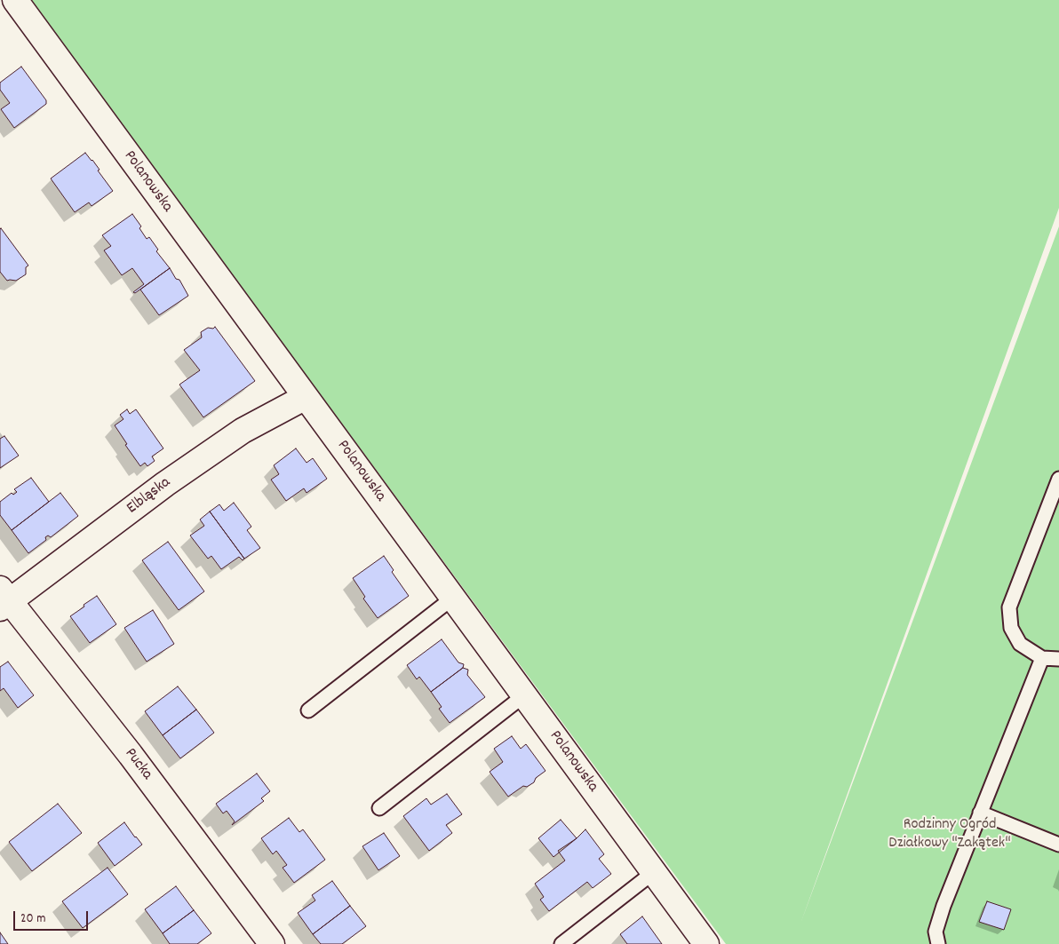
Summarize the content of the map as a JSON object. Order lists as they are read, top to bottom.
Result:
{
  "streets": {
    "street": ["Polanowska", "Elbląska", "Pucka"]
  },
  "crossings": [
    ["Polanowska", "Elbląska"],
    ["Elbląska", "Pucka"]
  ],
  "parks": ["Rodzinny Ogród Działkowy \"Zakątek\""],
  "scale_bar": "20 m"
}
